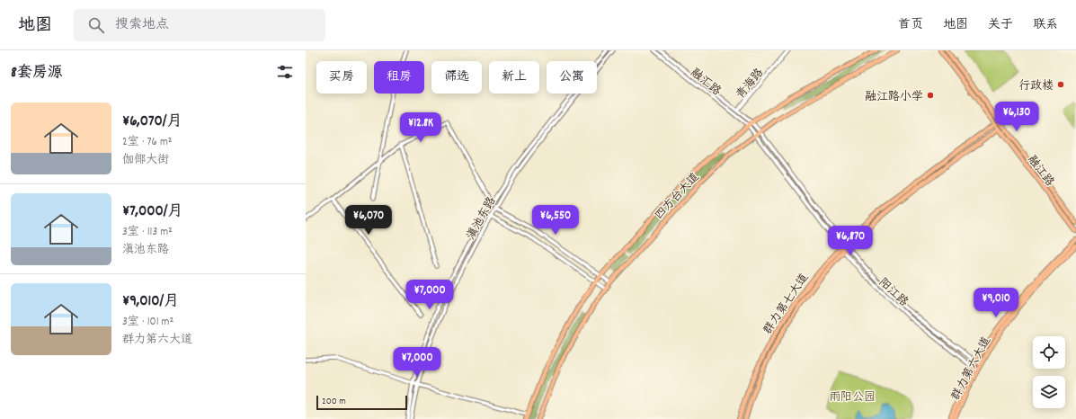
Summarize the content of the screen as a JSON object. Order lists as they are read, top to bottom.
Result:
{
  "streets": {
    "main road": [
      "融江路",
      "四方台大道",
      "群力第七大道",
      "群力第六大道"
    ],
    "street": [
      "融汇路",
      "青海路",
      "滇池东路",
      "阳江路"
    ]
  },
  "crossings": [
    ["融汇路", "青海路"],
    ["融汇路", "四方台大道"],
    ["融汇路", "阳江路"],
    ["融江路", "群力第七大道"],
    ["四方台大道", "阳江路"],
    ["阳江路", "群力第七大道"],
    ["阳江路", "群力第六大道"]
  ],
  "parks": ["雨阳公园"],
  "places": ["行政楼", "融江路小学"],
  "scale_bar": "200 m",
  "page": {
    "header": "地图",
    "search": "搜索地点",
    "nav": [
      "首页",
      "地图",
      "关于",
      "联系"
    ],
    "heading": "8套房源",
    "chip": [
      "买房",
      "租房",
      "筛选",
      "新上",
      "公寓"
    ],
    "list": [
      {
        "name": "¥6,070/月",
        "note": "2室 · 76 m² · 伽倻大街"
      },
      {
        "name": "¥7,000/月",
        "note": "3室 · 113 m² · 滇池东路"
      },
      {
        "name": "¥9,010/月",
        "note": "3室 · 101 m² · 群力第六大道"
      }
    ],
    "price": [
      "¥6,130",
      "¥12.8K",
      "¥6,070",
      "¥6,550",
      "¥6,870",
      "¥7,000",
      "¥9,010",
      "¥7,000"
    ],
    "scale": "200 m"
  }
}
